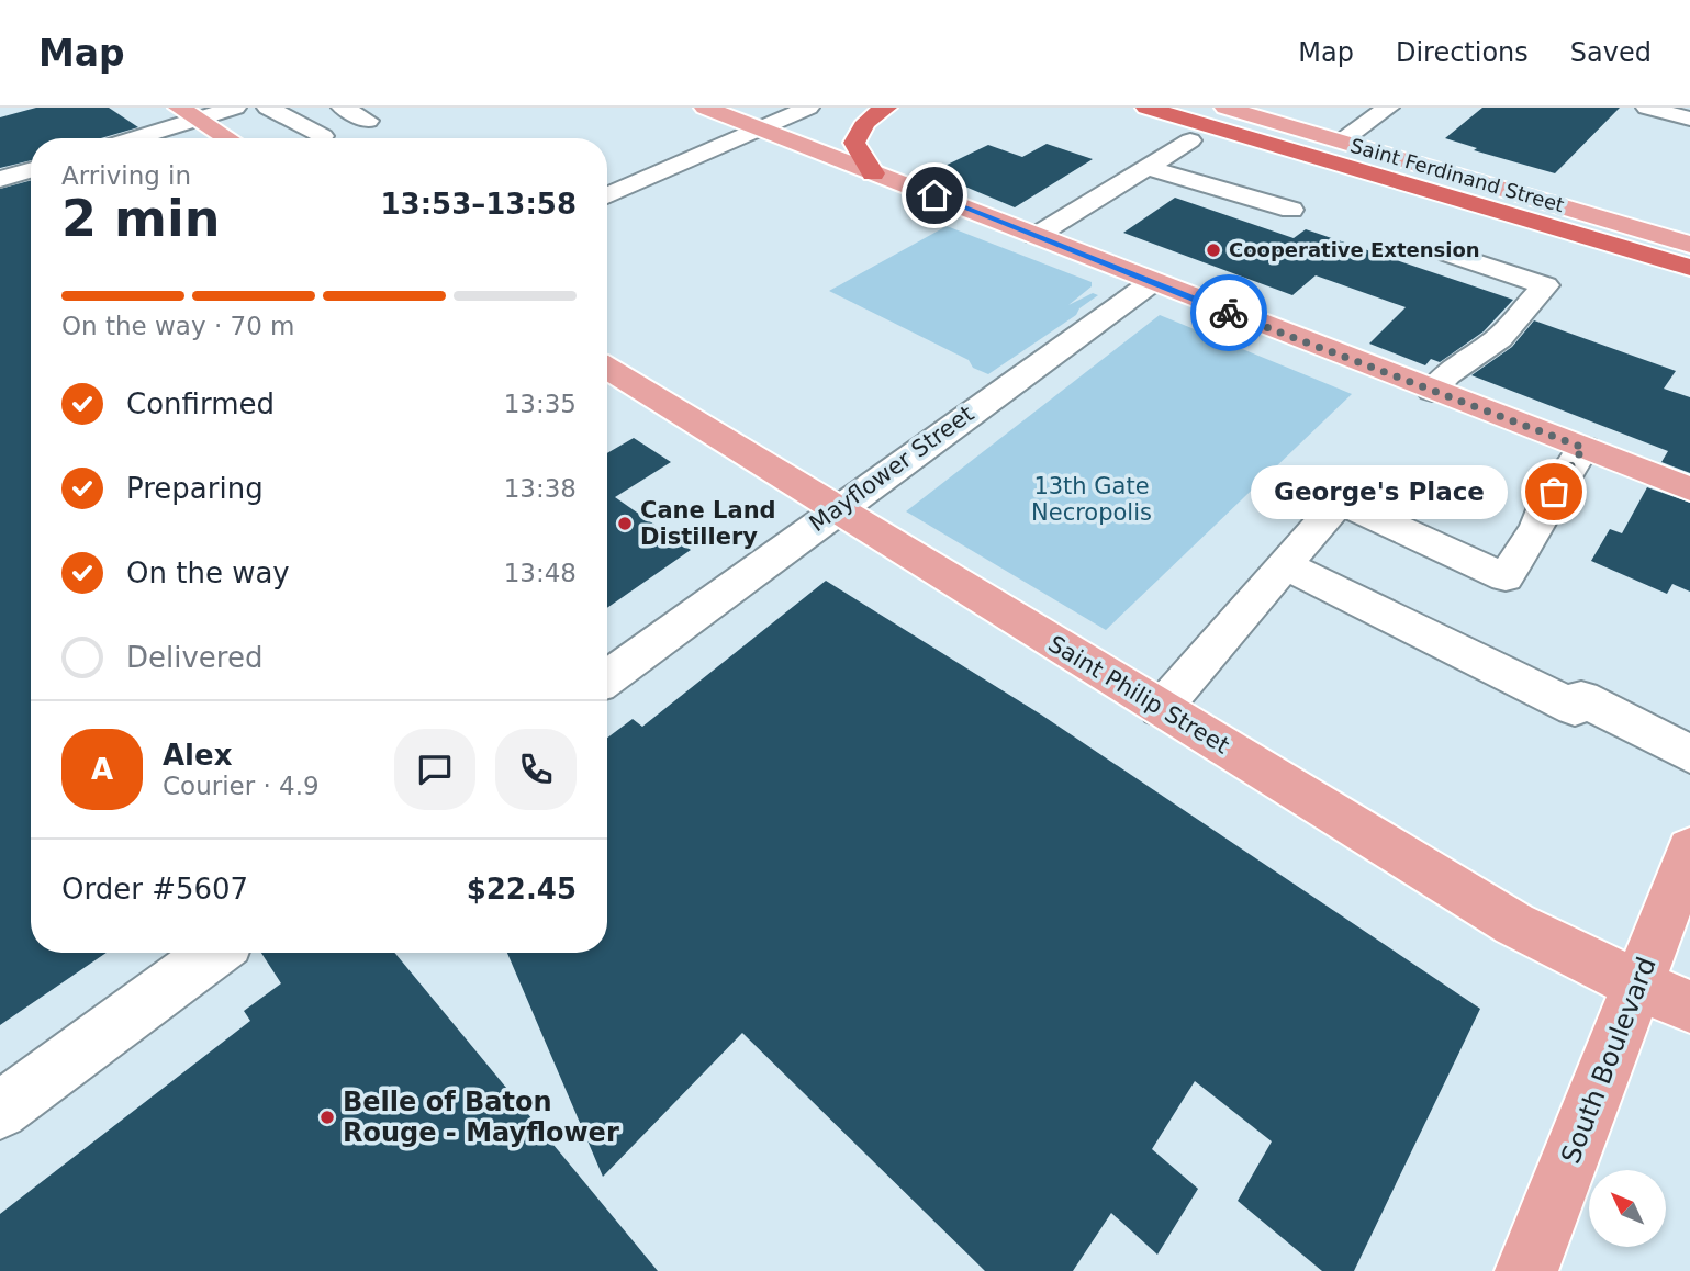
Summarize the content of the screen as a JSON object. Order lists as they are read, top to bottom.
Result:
{
  "streets": {
    "main road": ["Saint Ferdinand Street", "Saint Philip Street", "South Boulevard"],
    "street": ["Mayflower Street"]
  },
  "crossings": [
    ["Mayflower Street", "Saint Philip Street"],
    ["Saint Philip Street", "South Boulevard"]
  ],
  "parks": ["13th Gate Necropolis"],
  "places": [
    "Cooperative Extension",
    "George's Place",
    "Cane Land Distillery",
    "Belle of Baton Rouge - Mayflower"
  ],
  "north": "top left",
  "page": {
    "header": "Map",
    "nav": ["Map", "Directions", "Saved"],
    "heading": ["2 min", "Arriving in", "13:53–13:58"],
    "panel": [
      "Alex",
      "Courier · 4.9",
      "Order #5607",
      "$22.45"
    ],
    "bar": "On the way · 70 m",
    "list": [
      ["Confirmed", "13:35"],
      ["Preparing", "13:38"],
      ["On the way", "13:48"],
      "Delivered"
    ],
    "bubble": "George's Place",
    "round": "A"
  }
}
